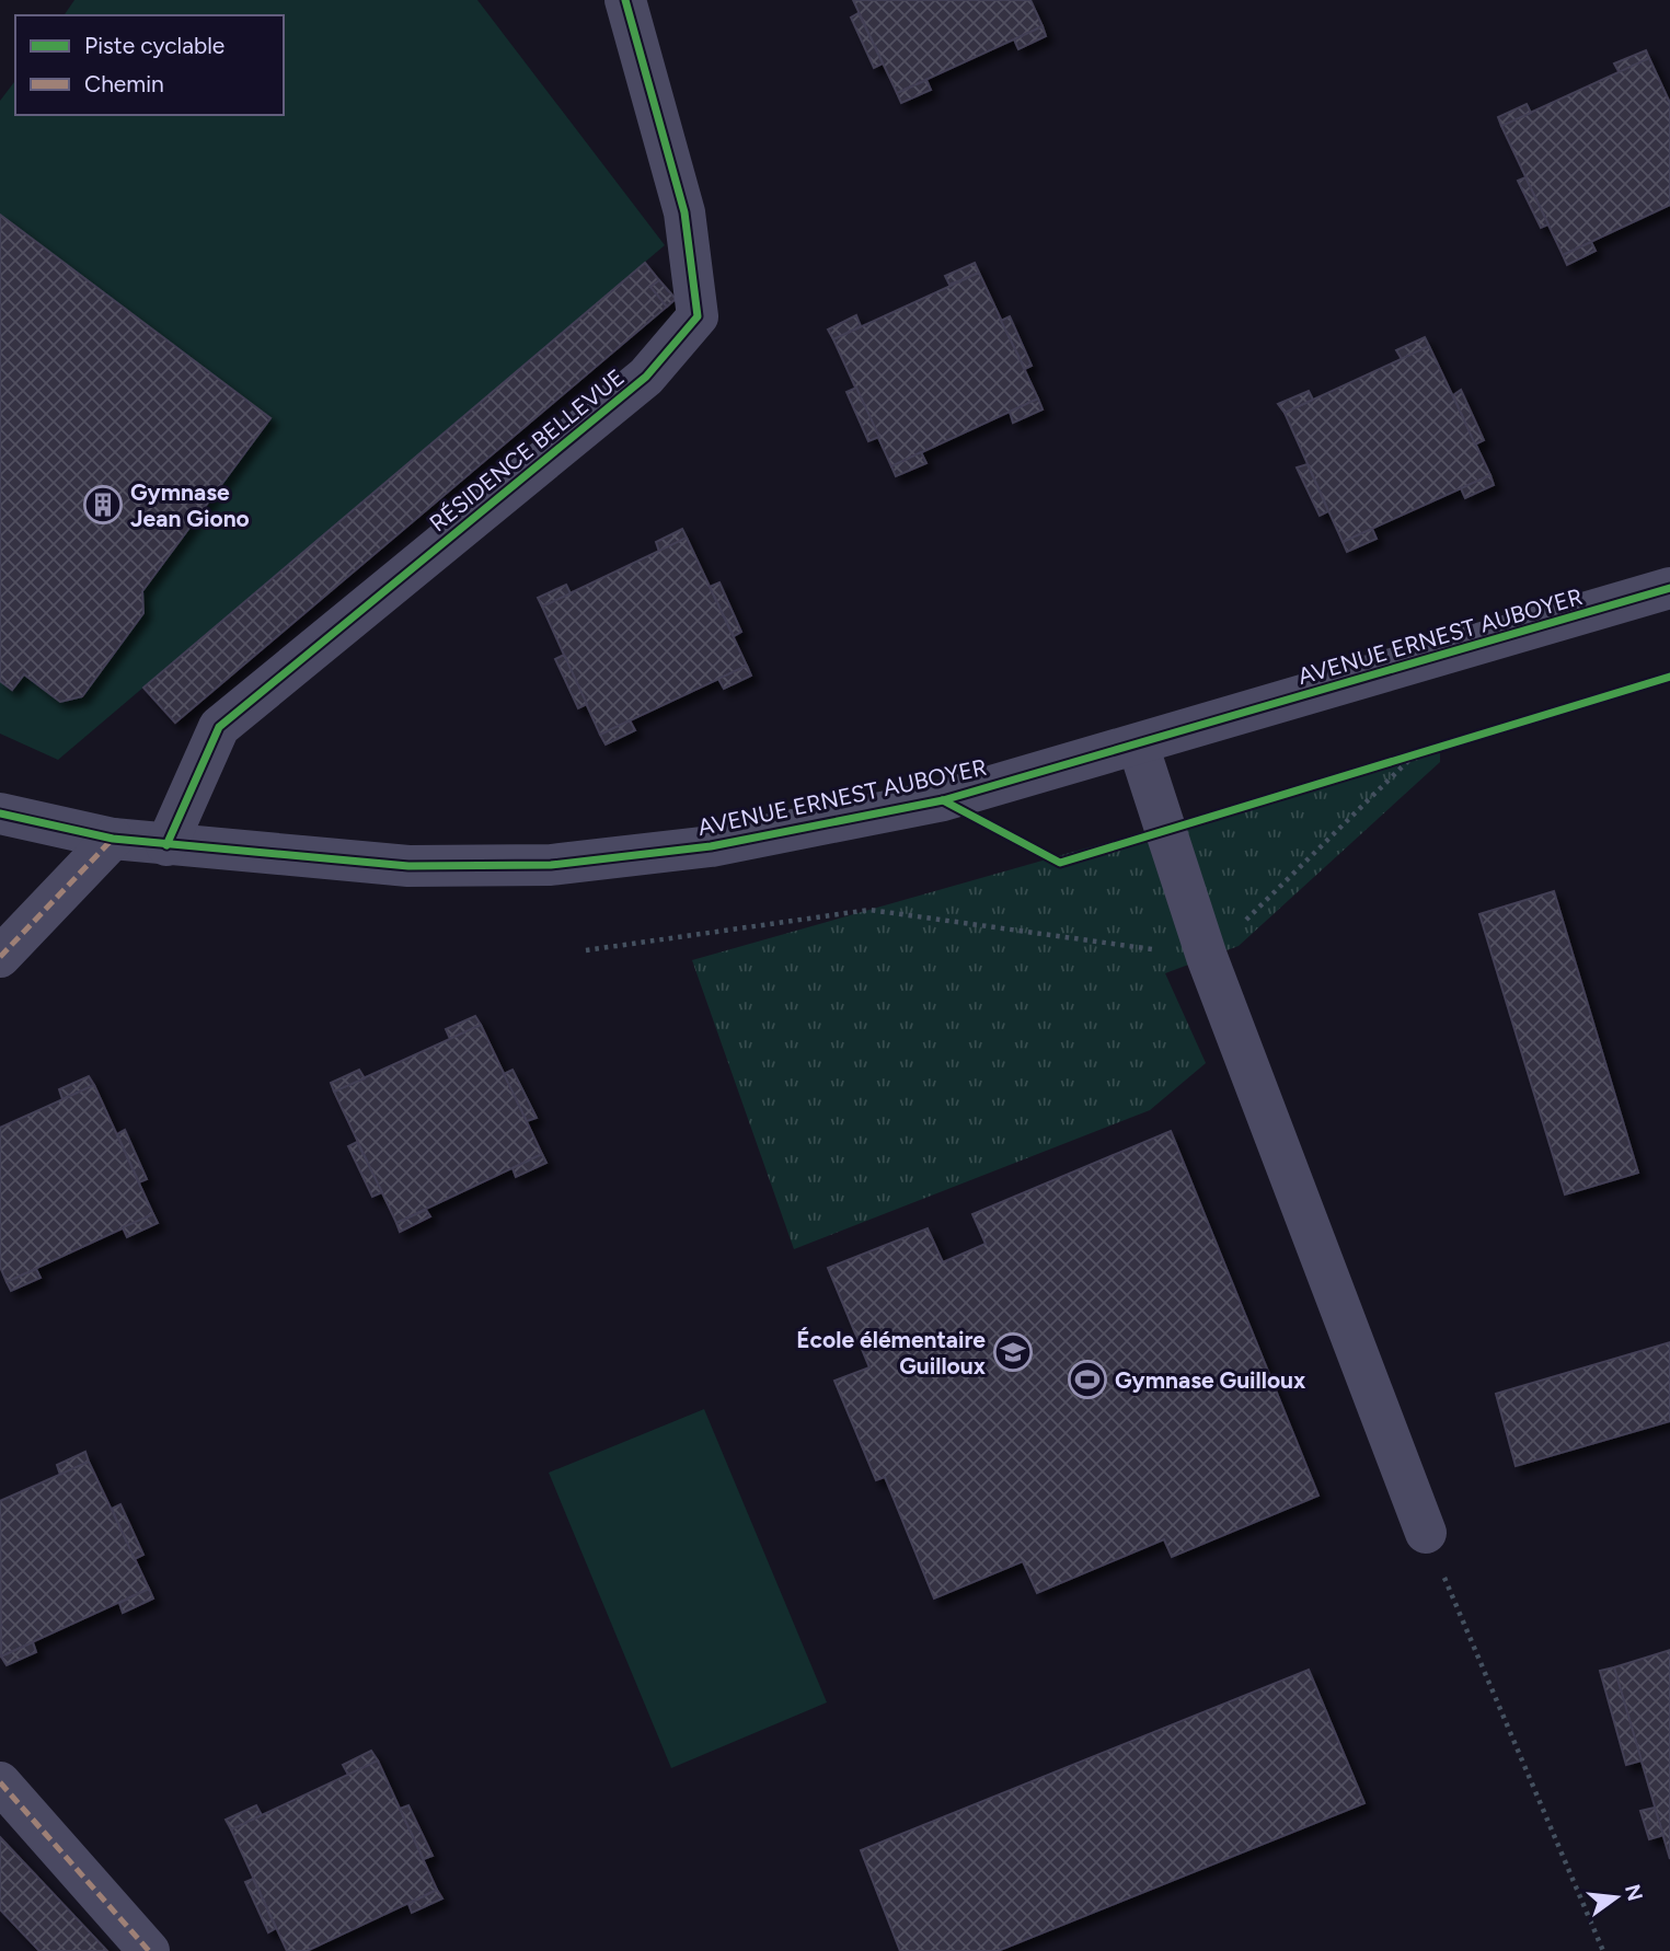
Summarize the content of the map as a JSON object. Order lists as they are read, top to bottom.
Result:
{
  "streets": {
    "street": ["RÉSIDENCE BELLEVUE", "AVENUE ERNEST AUBOYER"]
  },
  "crossings": [
    ["RÉSIDENCE BELLEVUE", "AVENUE ERNEST AUBOYER"]
  ],
  "places": {
    "building": ["Gymnase Jean Giono"],
    "school or university": ["École élémentaire Guilloux"],
    "sports": ["Gymnase Guilloux"]
  },
  "legend": ["Piste cyclable", "Chemin"],
  "north": "right"
}
